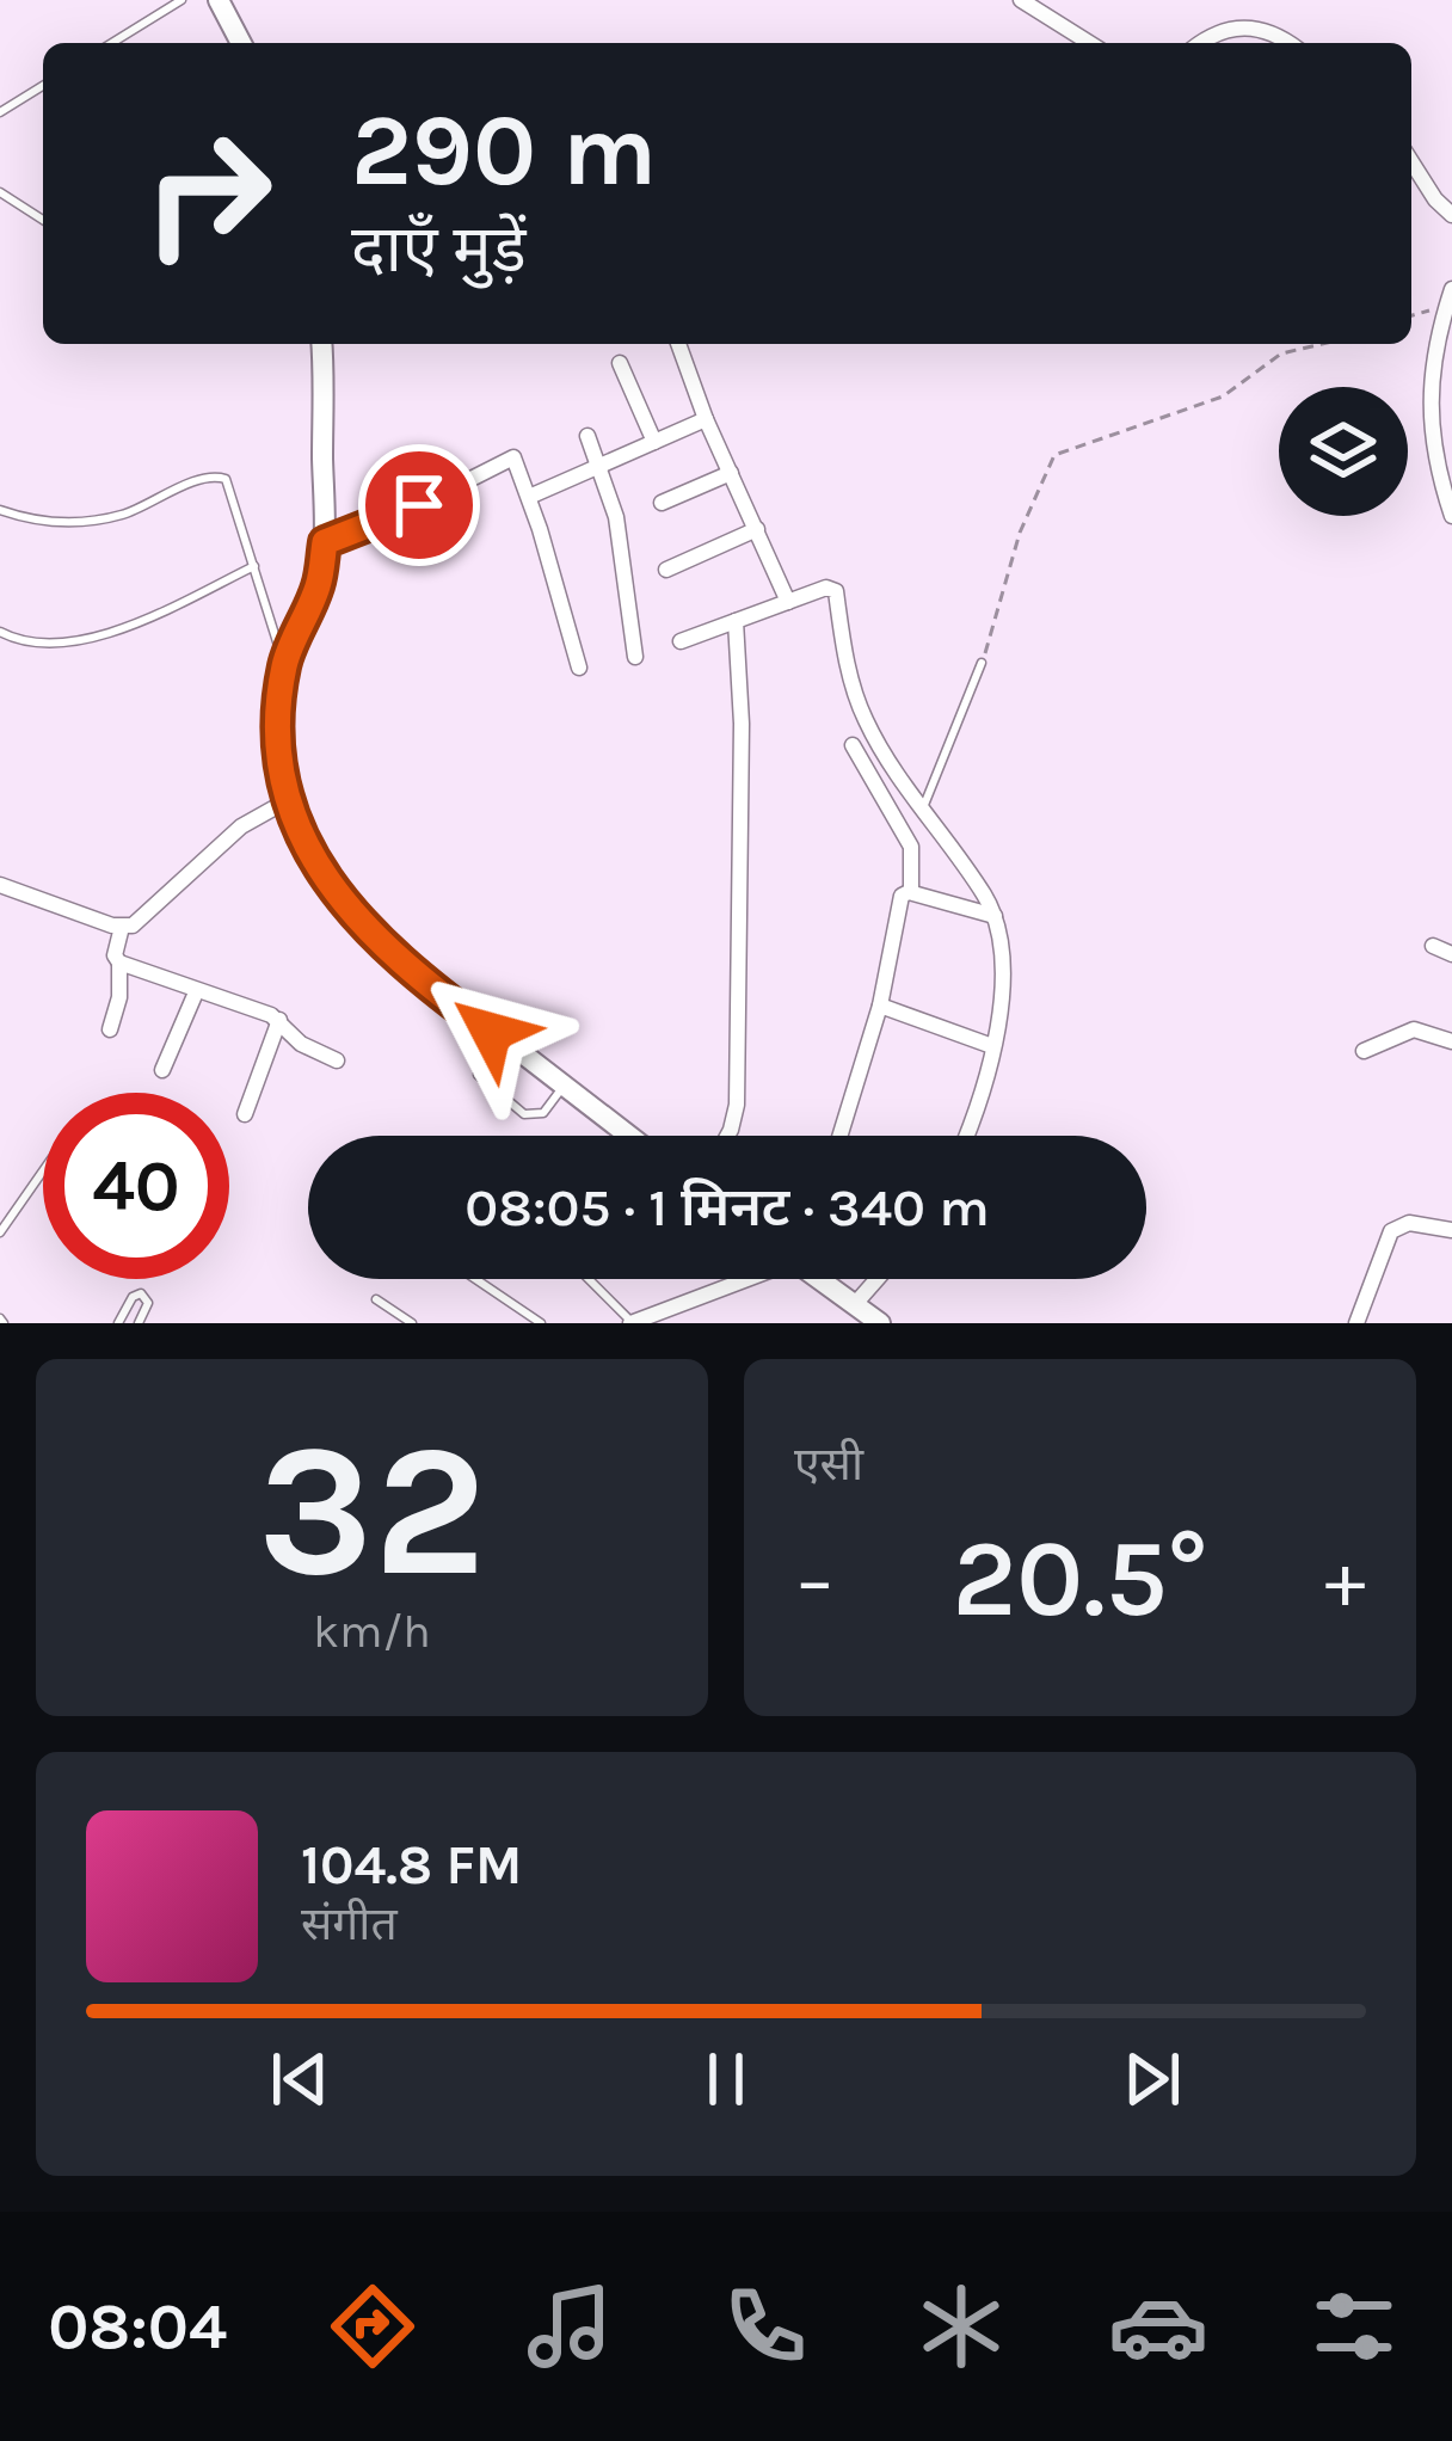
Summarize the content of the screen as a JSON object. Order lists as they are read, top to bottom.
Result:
{
  "page": {
    "turn": ["290 m", "दाएँ मुड़ें"],
    "limit": "40",
    "trip": "08:05 · 1 मिनट · 340 m",
    "tile": [
      ["32", "km/h"],
      "एसी"
    ],
    "heat": ["−", "20.5°", "+"],
    "song": ["104.8 FM", "संगीत"],
    "tabs": "08:04"
  }
}
